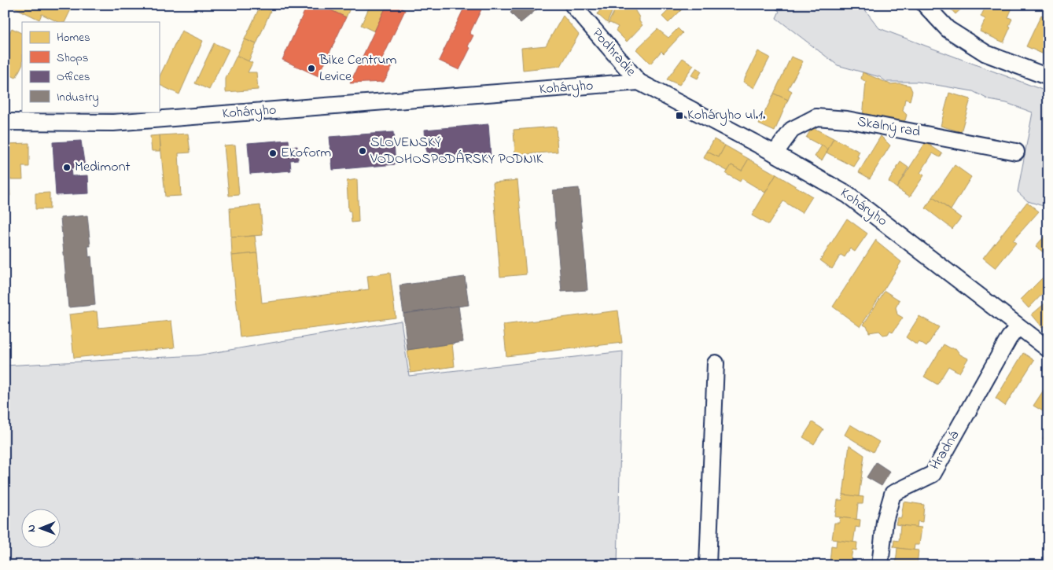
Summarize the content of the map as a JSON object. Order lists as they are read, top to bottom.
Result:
{
  "streets": {
    "street": [
      "Podhradie",
      "Koháryho",
      "Skalný rad",
      "Hradná"
    ]
  },
  "crossings": [
    ["Podhradie", "Koháryho"],
    ["Koháryho", "Skalný rad"],
    ["Koháryho", "Hradná"]
  ],
  "places": {
    "other": [
      "Bike Centrum Levice",
      "SLOVENSKÝ VODOHOSPODÁRSKY PODNIK",
      "Ekoform",
      "Medimont"
    ],
    "transit": ["Koháryho ul.1."]
  },
  "legend": [
    "Homes",
    "Shops",
    "Offices",
    "Industry"
  ],
  "north": "left"
}
